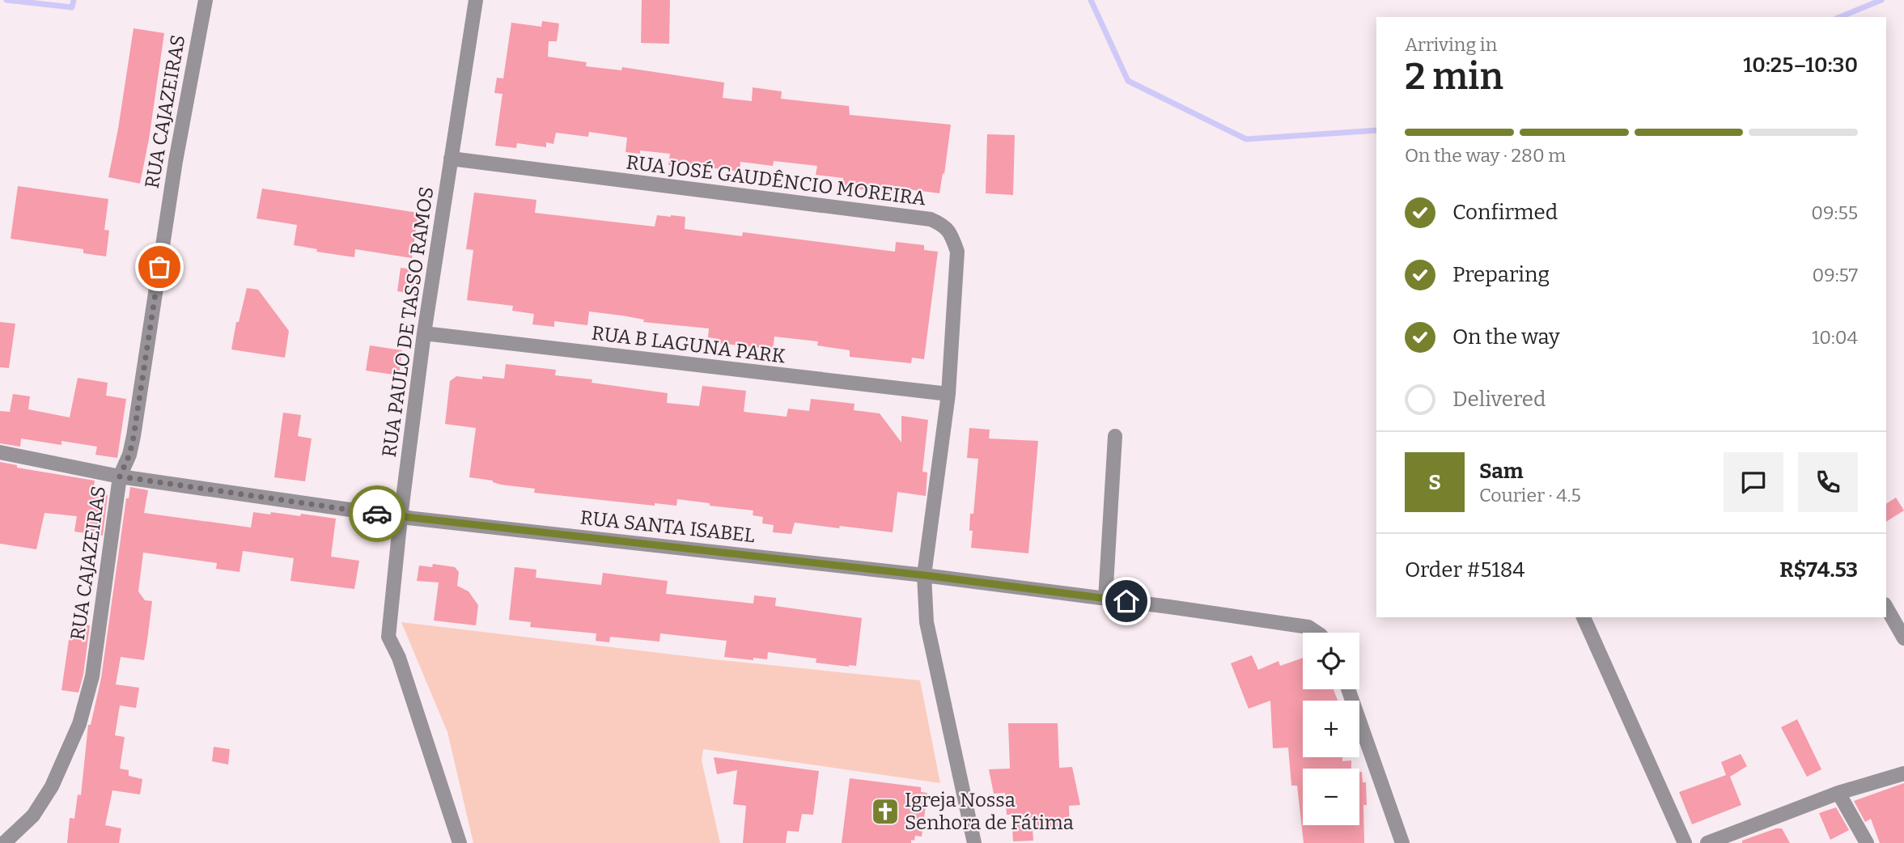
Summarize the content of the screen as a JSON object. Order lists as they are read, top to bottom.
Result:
{
  "streets": {
    "street": [
      "RUA CAJAZEIRAS",
      "RUA JOSÉ GAUDÊNCIO MOREIRA",
      "RUA PAULO DE TASSO RAMOS",
      "RUA B LAGUNA PARK",
      "RUA SANTA ISABEL"
    ]
  },
  "crossings": [
    ["RUA CAJAZEIRAS", "RUA SANTA ISABEL"],
    ["RUA JOSÉ GAUDÊNCIO MOREIRA", "RUA PAULO DE TASSO RAMOS"],
    ["RUA JOSÉ GAUDÊNCIO MOREIRA", "RUA B LAGUNA PARK"],
    ["RUA JOSÉ GAUDÊNCIO MOREIRA", "RUA SANTA ISABEL"],
    ["RUA PAULO DE TASSO RAMOS", "RUA B LAGUNA PARK"],
    ["RUA PAULO DE TASSO RAMOS", "RUA SANTA ISABEL"]
  ],
  "places": {
    "church": ["Igreja Nossa Senhora de Fátima"]
  },
  "page": {
    "heading": ["2 min", "Arriving in", "10:25–10:30"],
    "panel": [
      "Sam",
      "Courier · 4.5",
      "Order #5184",
      "R$74.53"
    ],
    "bar": "On the way · 280 m",
    "list": [
      ["Confirmed", "09:55"],
      ["Preparing", "09:57"],
      ["On the way", "10:04"],
      "Delivered"
    ],
    "round": "S",
    "map_buttons": ["+", "−"]
  }
}
